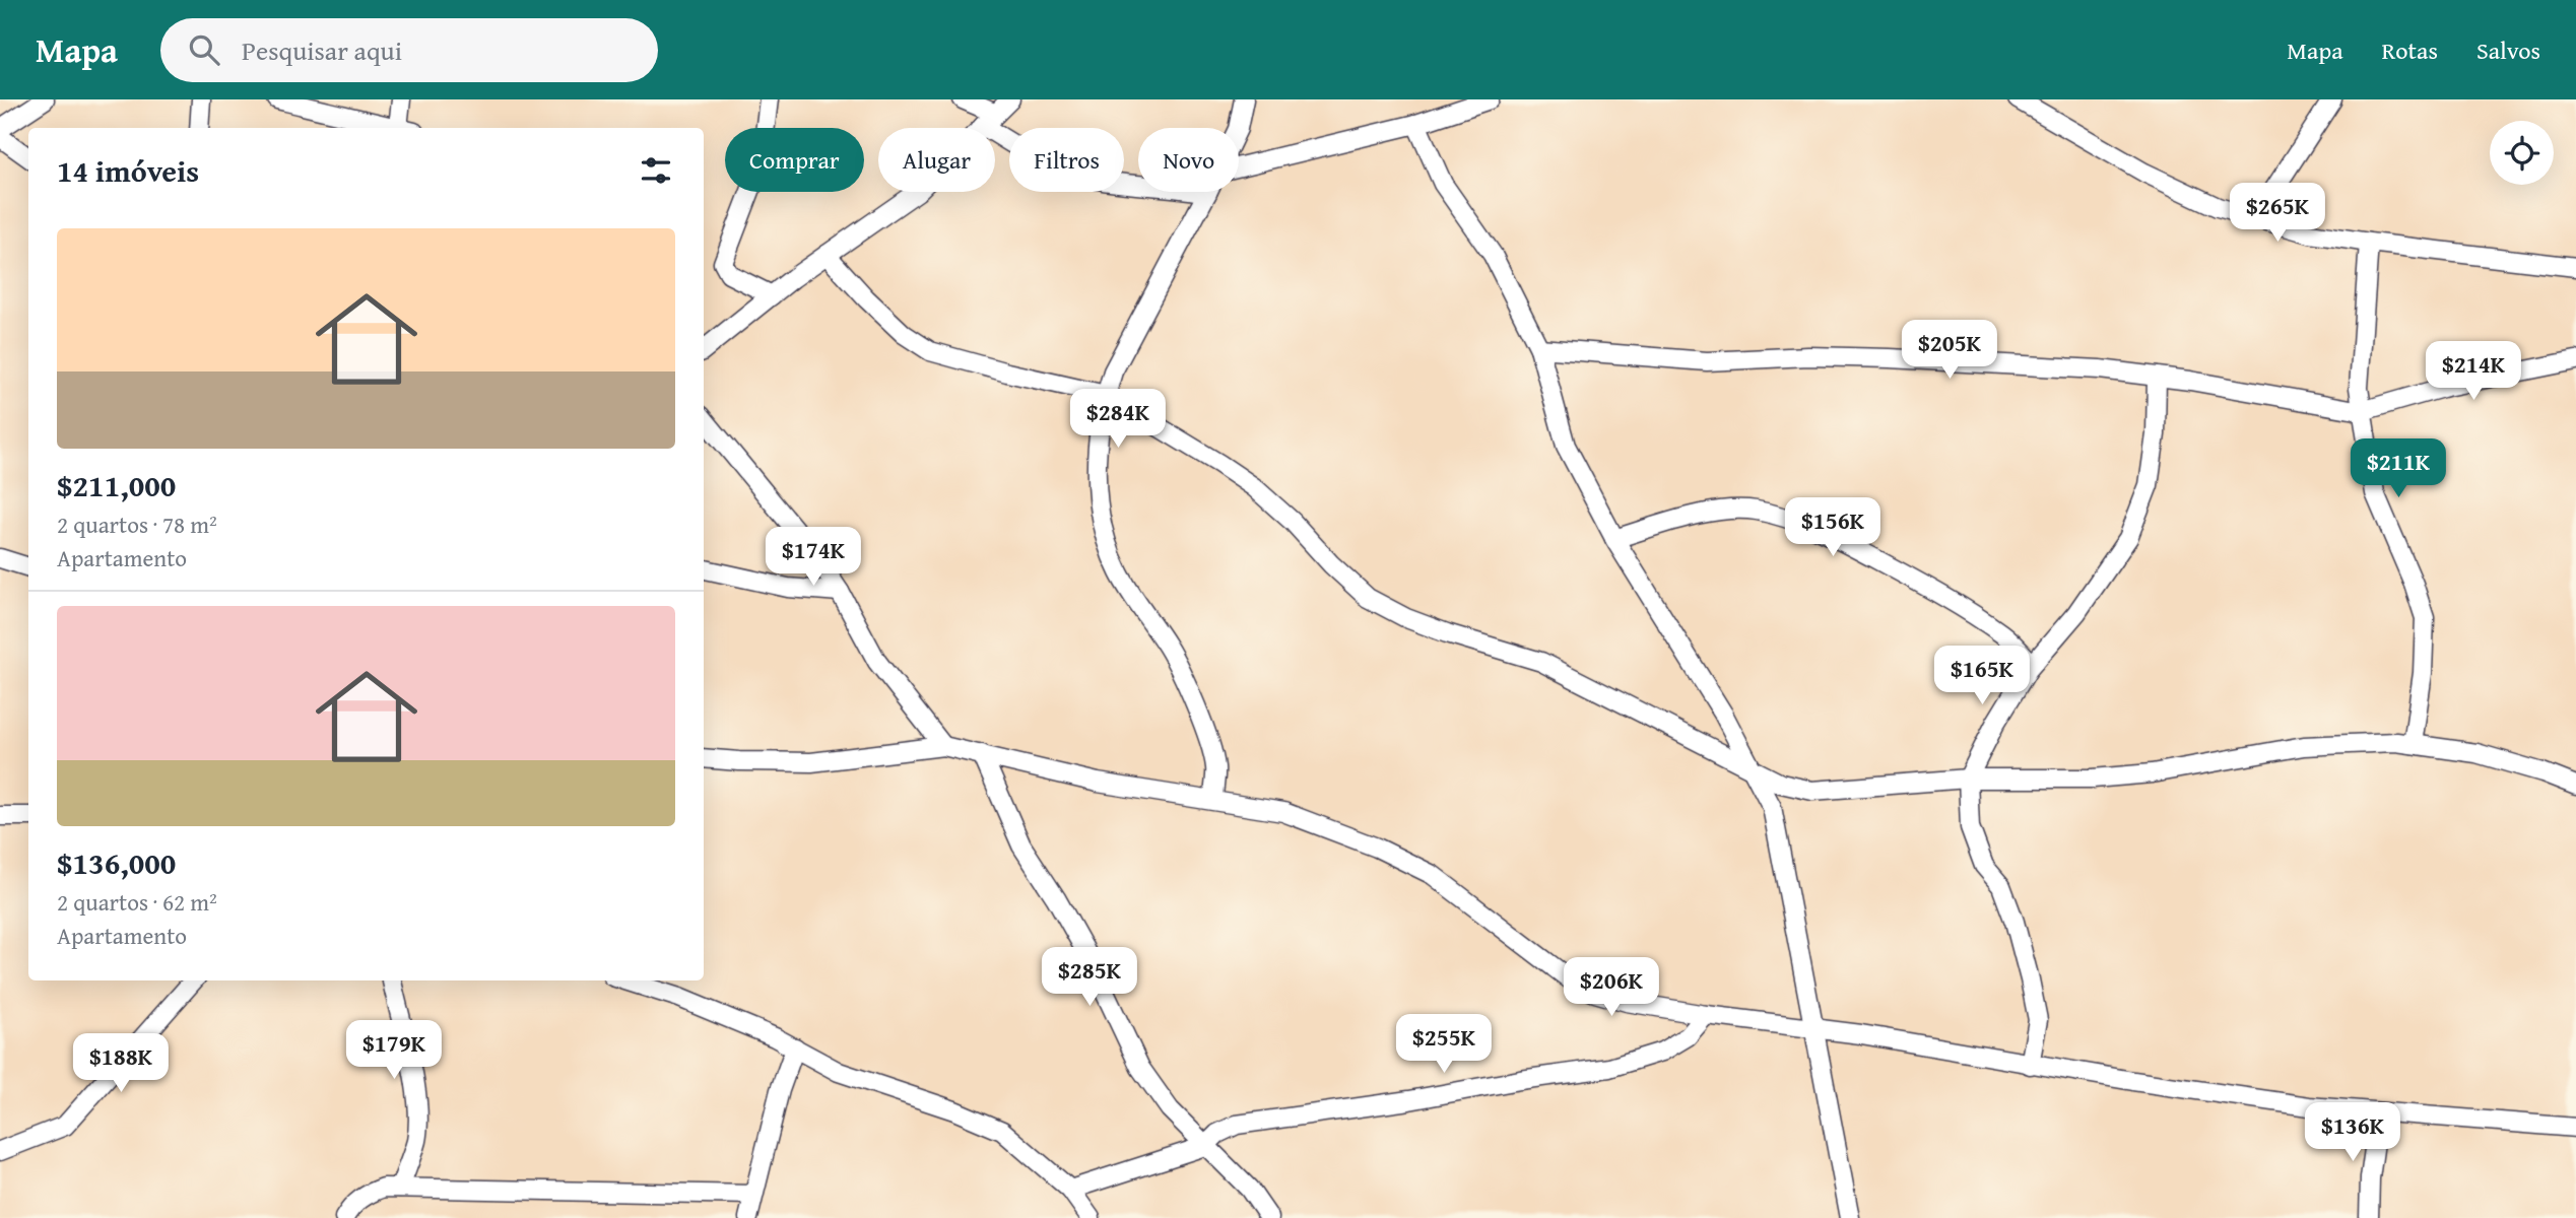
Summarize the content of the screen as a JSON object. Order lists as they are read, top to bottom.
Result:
{
  "page": {
    "header": "Mapa",
    "search": "Pesquisar aqui",
    "nav": ["Mapa", "Rotas", "Salvos"],
    "chip": [
      "Comprar",
      "Alugar",
      "Filtros",
      "Novo"
    ],
    "heading": "14 imóveis",
    "price": [
      "$265K",
      "$205K",
      "$214K",
      "$284K",
      "$211K",
      "$156K",
      "$174K",
      "$165K",
      "$285K",
      "$206K",
      "$255K",
      "$179K",
      "$188K",
      "$136K"
    ],
    "list": [
      {
        "name": "$211,000",
        "note": "2 quartos · 78 m² · Apartamento"
      },
      {
        "name": "$136,000",
        "note": "2 quartos · 62 m² · Apartamento"
      }
    ]
  }
}
